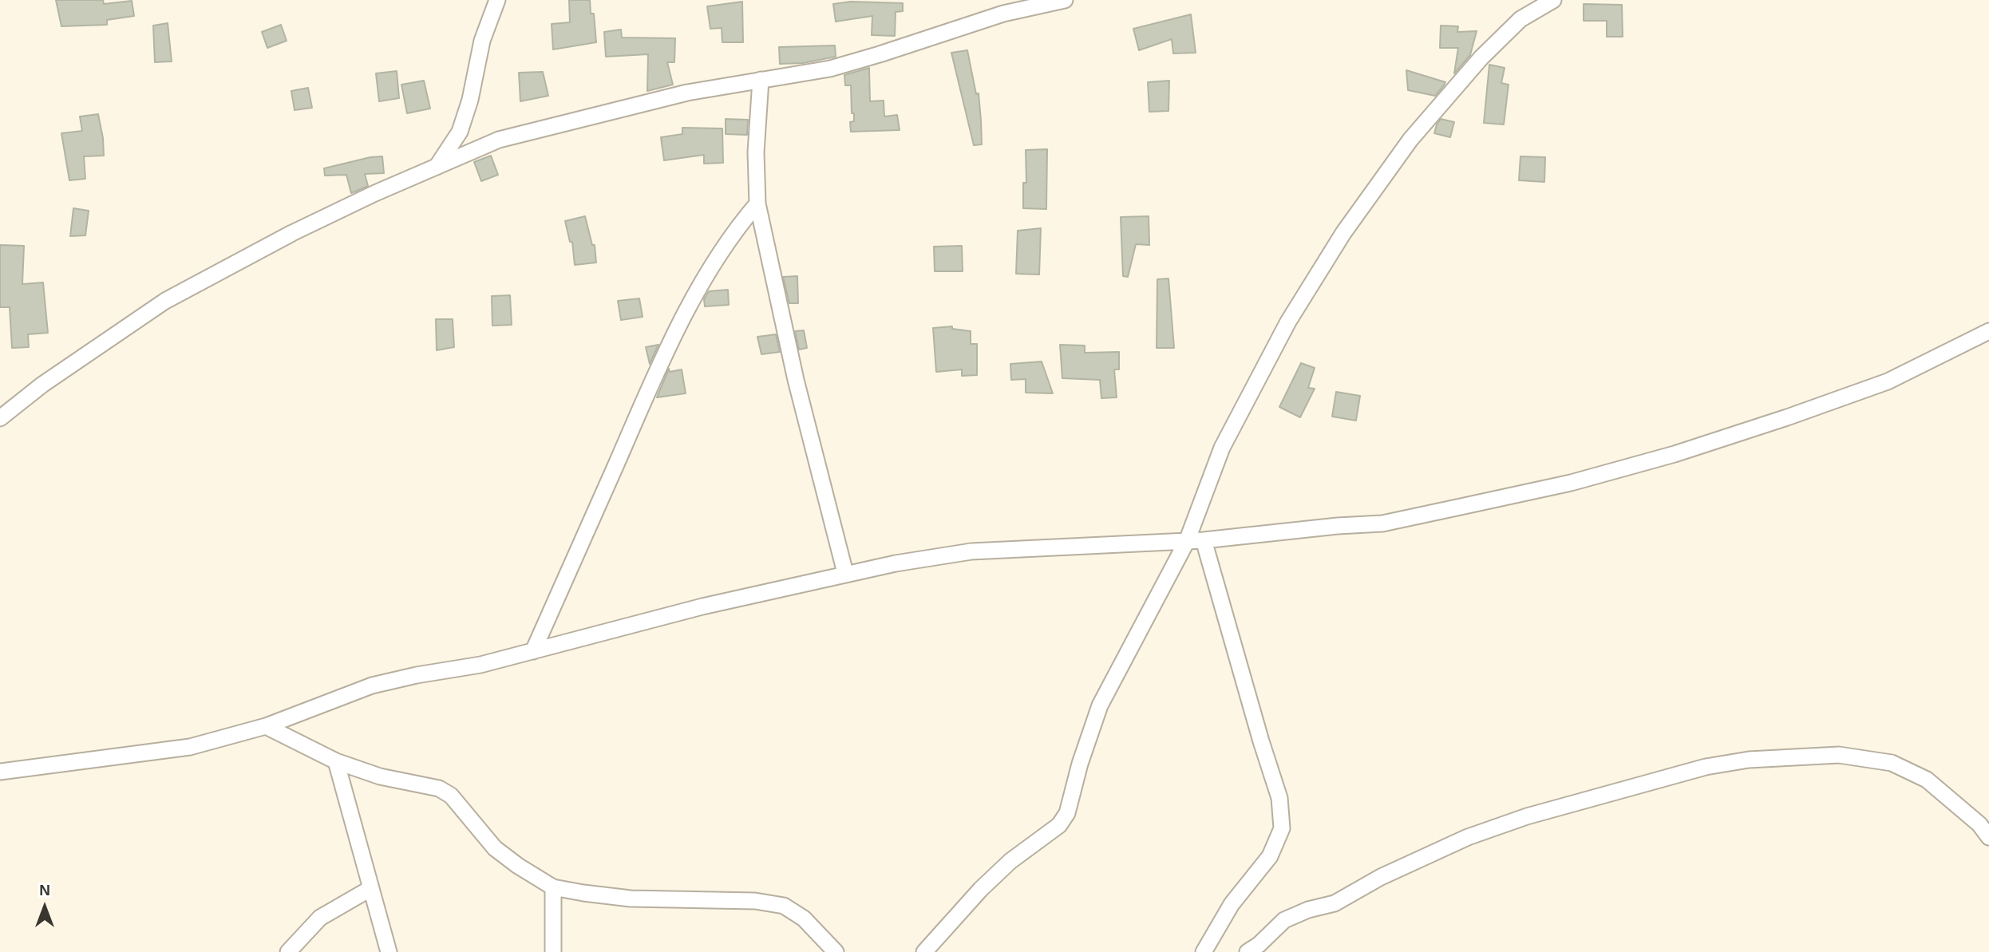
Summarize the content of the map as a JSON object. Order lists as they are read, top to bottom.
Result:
{
  "north": "top"
}
